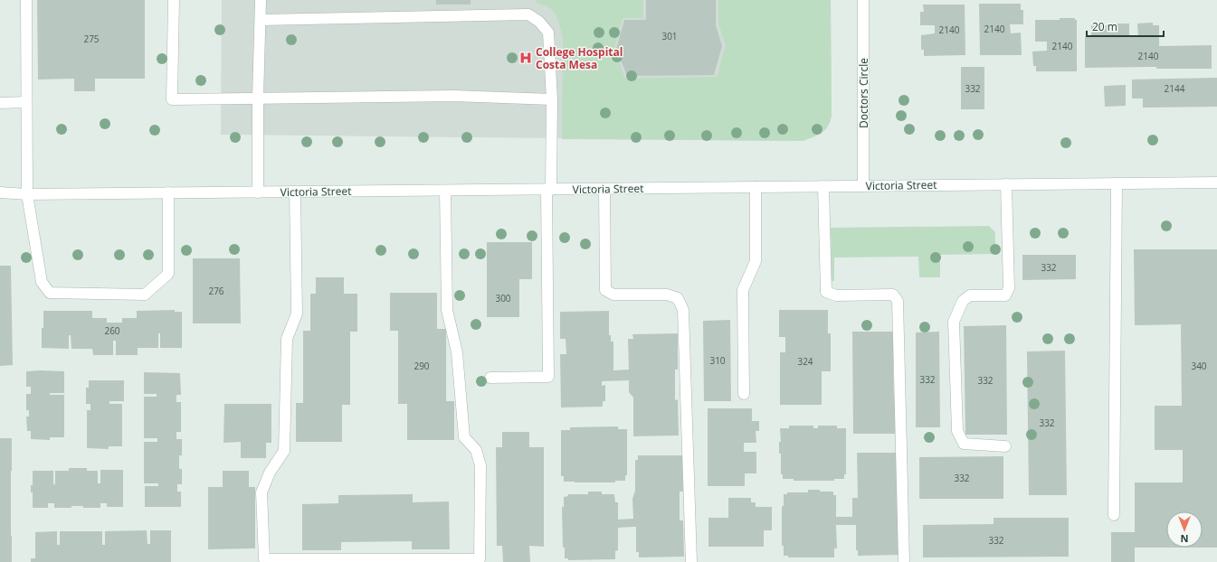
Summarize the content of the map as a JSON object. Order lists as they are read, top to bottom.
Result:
{
  "streets": {
    "main road": ["Doctors Circle", "Victoria Street"]
  },
  "crossings": [
    ["Doctors Circle", "Victoria Street"]
  ],
  "places": {
    "hospital": ["College Hospital Costa Mesa"]
  },
  "house_numbers": [
    "2140",
    "2140",
    "301",
    "275",
    "2140",
    "2140",
    "332",
    "2144",
    "332",
    "276",
    "300",
    "260",
    "310",
    "324",
    "290",
    "340",
    "332",
    "332",
    "332",
    "332",
    "332"
  ],
  "scale_bar": "20 m",
  "north": "bottom"
}
